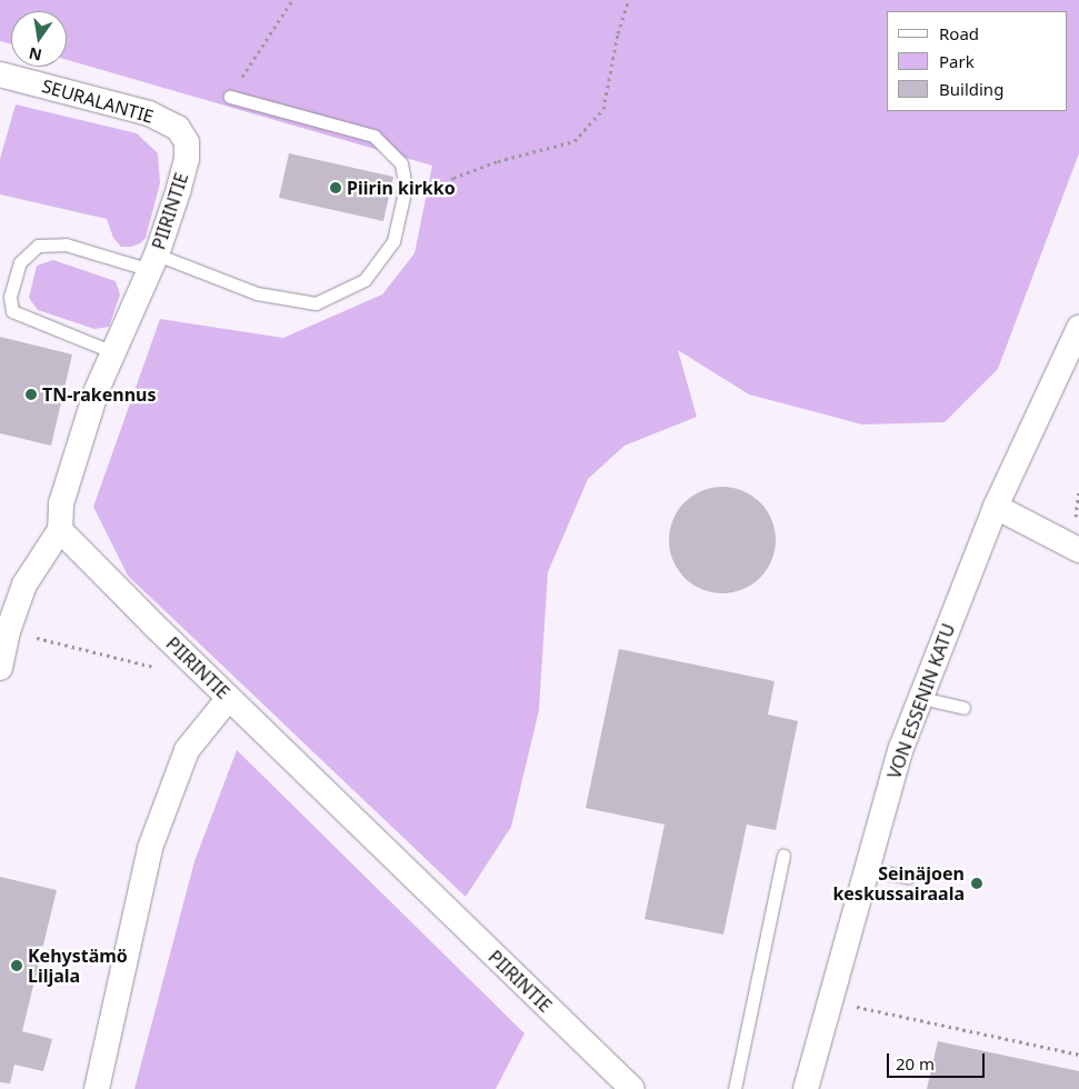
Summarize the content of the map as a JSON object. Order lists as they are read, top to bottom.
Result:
{
  "streets": {
    "street": ["SEURALANTIE", "PIIRINTIE", "VON ESSENIN KATU"]
  },
  "crossings": [
    ["SEURALANTIE", "PIIRINTIE"]
  ],
  "places": [
    "Piirin kirkko",
    "TN-rakennus",
    "Seinäjoen keskussairaala",
    "Kehystämö Liljala"
  ],
  "legend": ["Road", "Park", "Building"],
  "scale_bar": "20 m",
  "north": "bottom"
}
